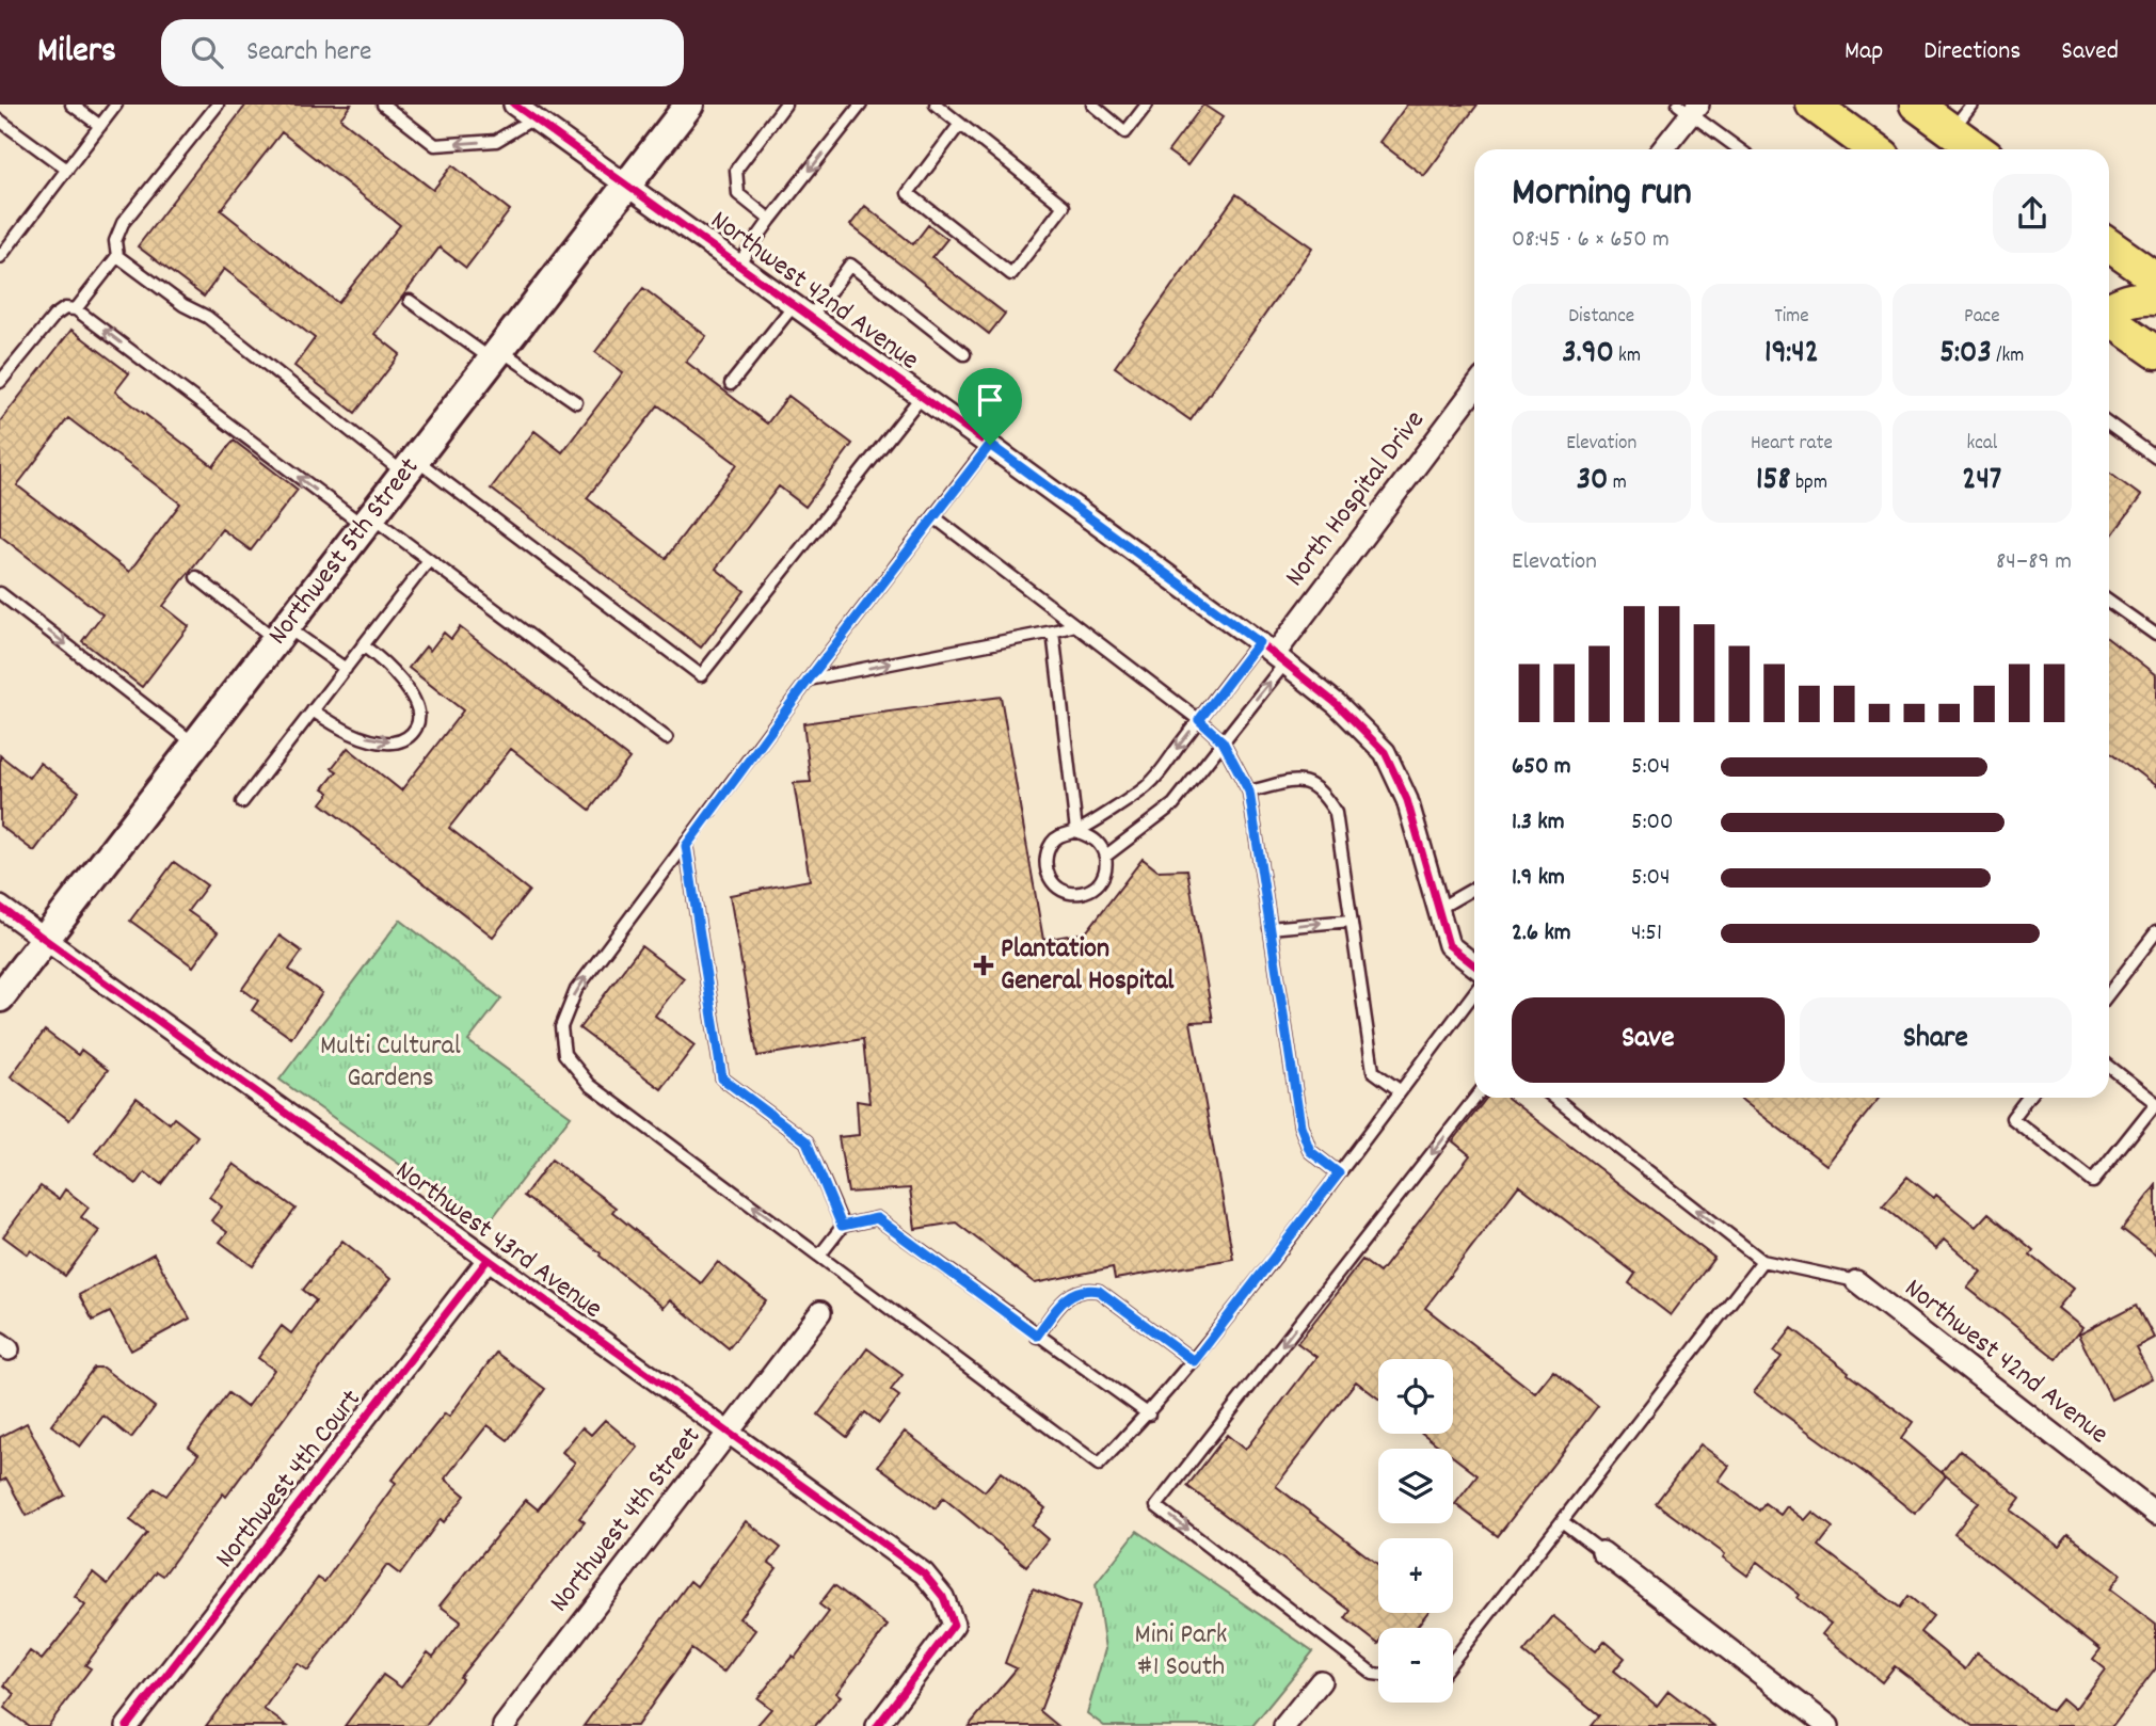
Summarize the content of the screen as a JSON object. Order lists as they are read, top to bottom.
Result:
{
  "streets": {
    "street": [
      "Northwest 42nd Avenue",
      "North Hospital Drive",
      "Northwest 5th Street",
      "Northwest 43rd Avenue",
      "Northwest 4th Court",
      "Northwest 4th Street"
    ]
  },
  "crossings": [
    ["Northwest 42nd Avenue", "North Hospital Drive"],
    ["Northwest 42nd Avenue", "Northwest 5th Street"],
    ["Northwest 5th Street", "Northwest 43rd Avenue"],
    ["Northwest 43rd Avenue", "Northwest 4th Court"],
    ["Northwest 43rd Avenue", "Northwest 4th Street"]
  ],
  "parks": ["Multi Cultural Gardens", "Mini Park #1 South"],
  "places": {
    "health": ["Plantation General Hospital"]
  },
  "page": {
    "header": "Milers",
    "search": "Search here",
    "nav": ["Map", "Directions", "Saved"],
    "heading": ["Morning run", "08:45 · 6 × 650 m"],
    "stats": [
      ["Distance", "3.90 km"],
      ["Time", "19:42"],
      ["Pace", "5:03 /km"],
      ["Elevation", "30 m"],
      ["Heart rate", "158 bpm"],
      ["kcal", "247"]
    ],
    "chart": ["Elevation", "84–89 m"],
    "list": [
      {
        "name": "650 m",
        "note": "5:04"
      },
      {
        "name": "1.3 km",
        "note": "5:00"
      },
      {
        "name": "1.9 km",
        "note": "5:04"
      },
      {
        "name": "2.6 km",
        "note": "4:51"
      }
    ],
    "buttons": ["Save", "Share"],
    "map_buttons": ["+", "−"]
  }
}
